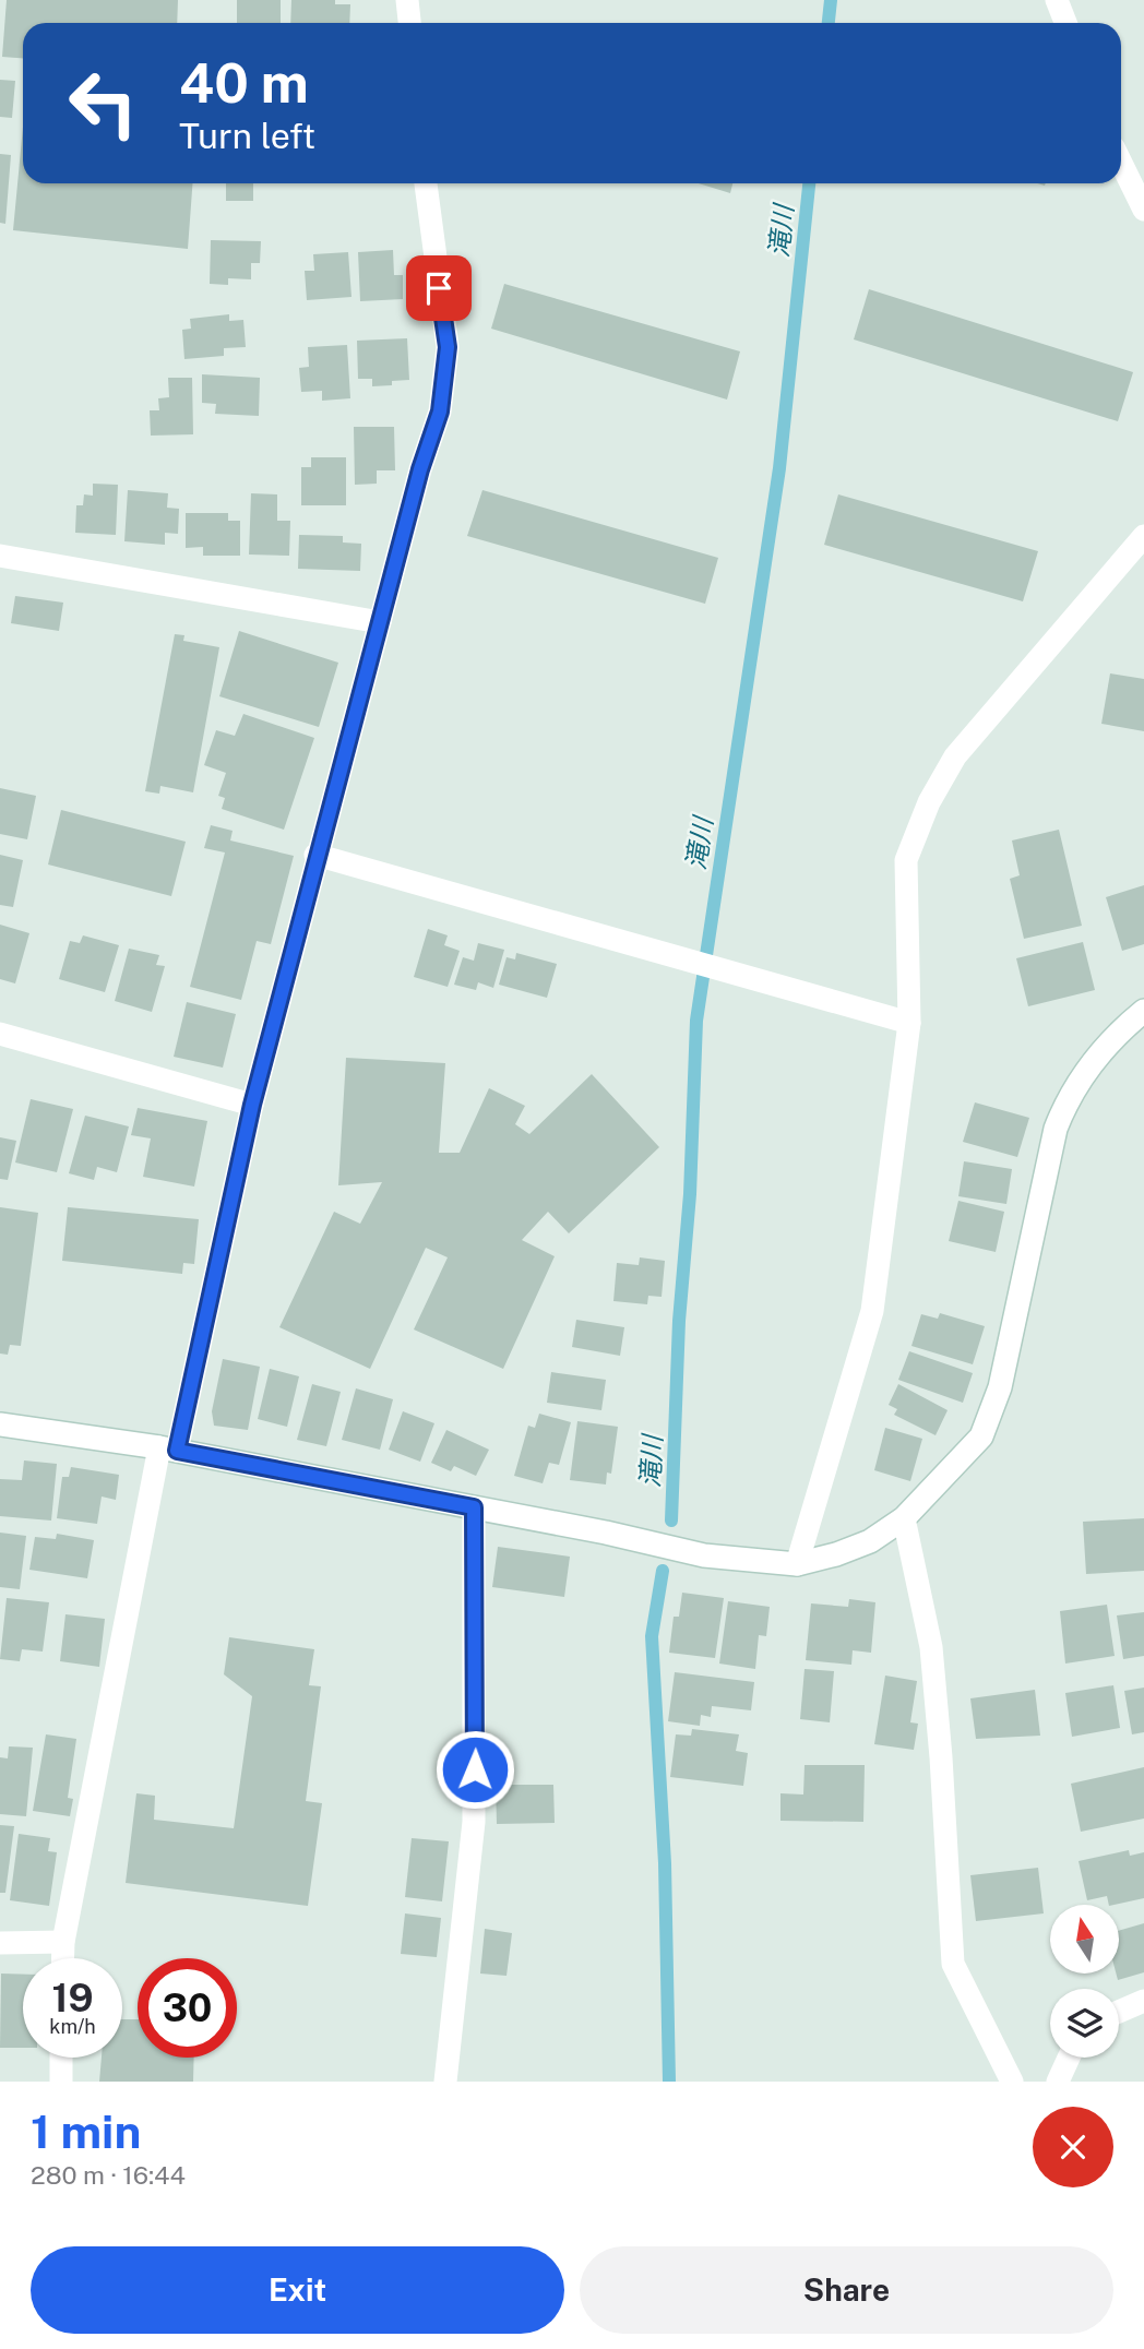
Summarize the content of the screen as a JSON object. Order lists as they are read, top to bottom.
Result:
{
  "water": ["滝川"],
  "north": "top",
  "page": {
    "turn": ["40 m", "Turn left"],
    "speed": "19 km/h",
    "limit": "30",
    "heading": ["1 min", "280 m · 16:44"],
    "buttons": ["Exit", "Share"]
  }
}
